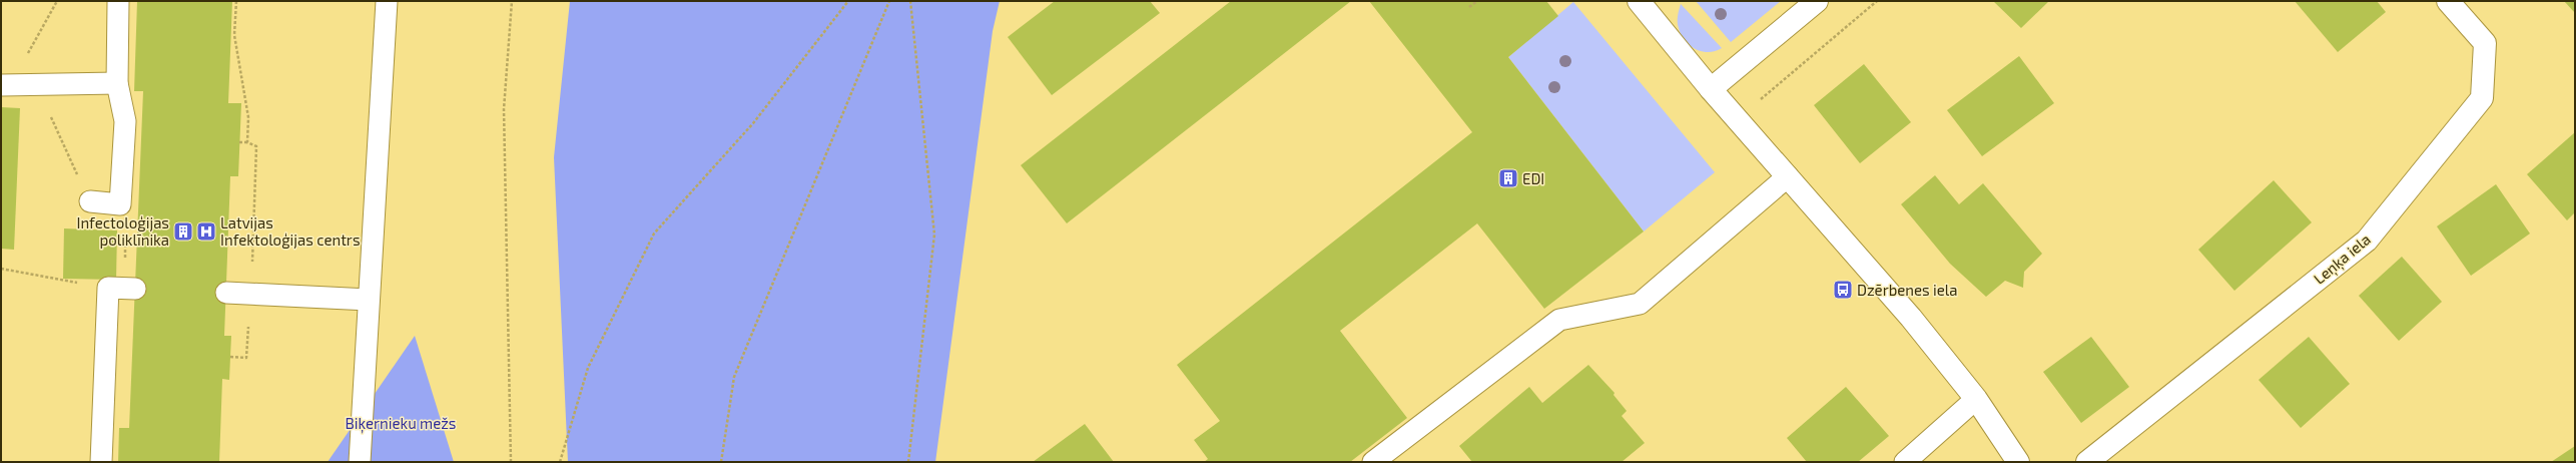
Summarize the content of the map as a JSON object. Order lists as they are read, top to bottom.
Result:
{
  "streets": {
    "street": ["Leņķa iela"]
  },
  "parks": ["Biķernieku mežs"],
  "places": {
    "building": ["EDI", "Infectoloģijas poliklīnika"],
    "hospital": ["Latvijas Infektoloģijas centrs"],
    "bus stop": ["Dzērbenes iela"]
  }
}
